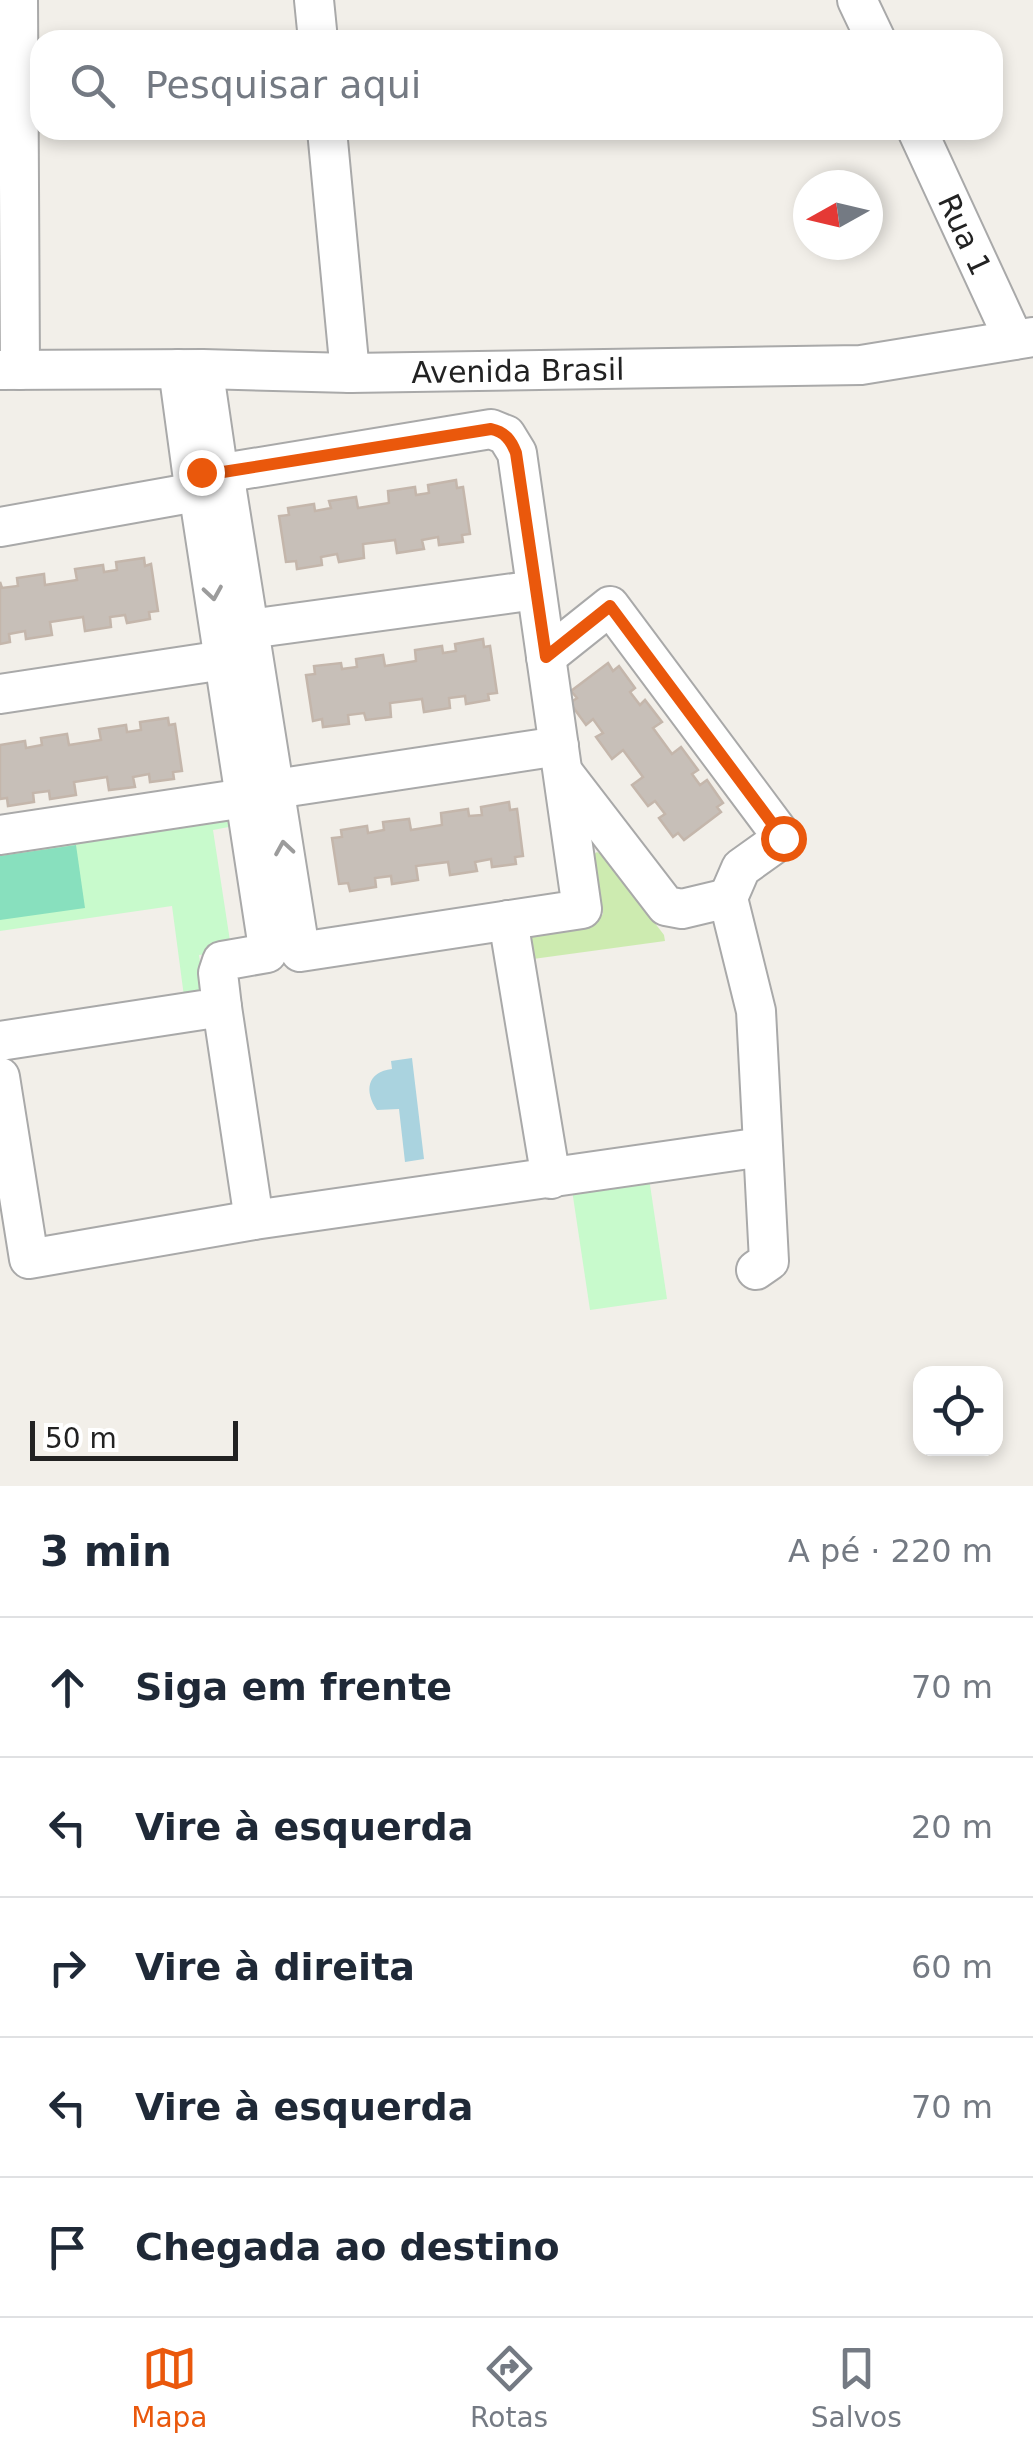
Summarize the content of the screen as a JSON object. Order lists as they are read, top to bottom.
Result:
{
  "streets": {
    "street": ["Rua 1", "Avenida Brasil"]
  },
  "crossings": [
    ["Rua 1", "Avenida Brasil"]
  ],
  "scale_bar": "50 m",
  "north": "left",
  "page": {
    "search": "Pesquisar aqui",
    "scale": "50 m",
    "heading": ["3 min", "A pé · 220 m"],
    "list": [
      ["Siga em frente", "70 m"],
      ["Vire à esquerda", "20 m"],
      ["Vire à direita", "60 m"],
      ["Vire à esquerda", "70 m"],
      "Chegada ao destino"
    ],
    "nav": ["Mapa", "Rotas", "Salvos"]
  }
}
